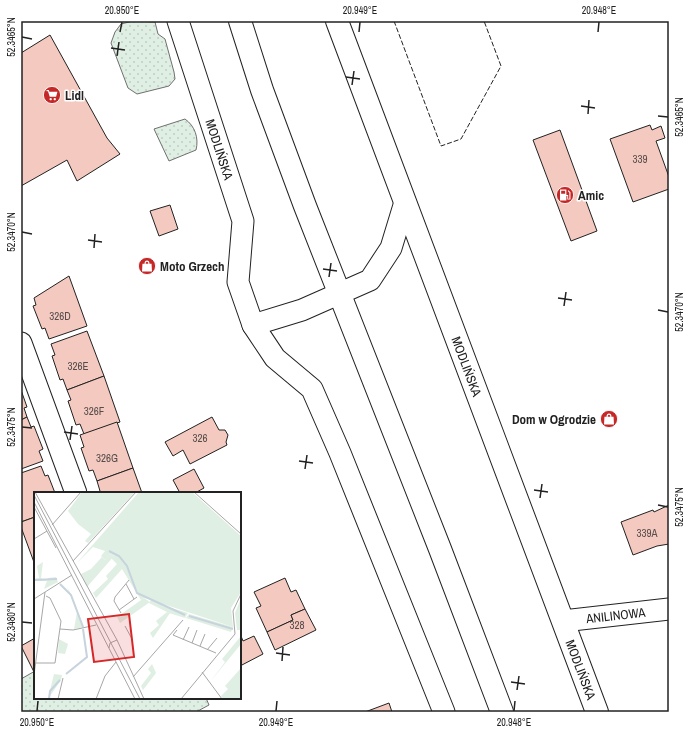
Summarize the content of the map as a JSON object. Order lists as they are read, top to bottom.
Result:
{
  "streets": {
    "main road": ["MODLIŃSKA"],
    "street": ["ANILINOWA"]
  },
  "crossings": [
    ["MODLIŃSKA", "ANILINOWA"]
  ],
  "places": {
    "supermarket": ["Lidl"],
    "fuel station": ["Amic"],
    "shop": ["Moto Grzech", "Dom w Ogrodzie"]
  },
  "house_numbers": [
    "339",
    "326D",
    "326E",
    "326F",
    "326",
    "326G",
    "339A",
    "328"
  ],
  "coordinates": [
    "20.950°E",
    "20.949°E",
    "20.948°E",
    "52.3465°N",
    "52.3470°N",
    "52.3475°N",
    "52.3480°N"
  ]
}
